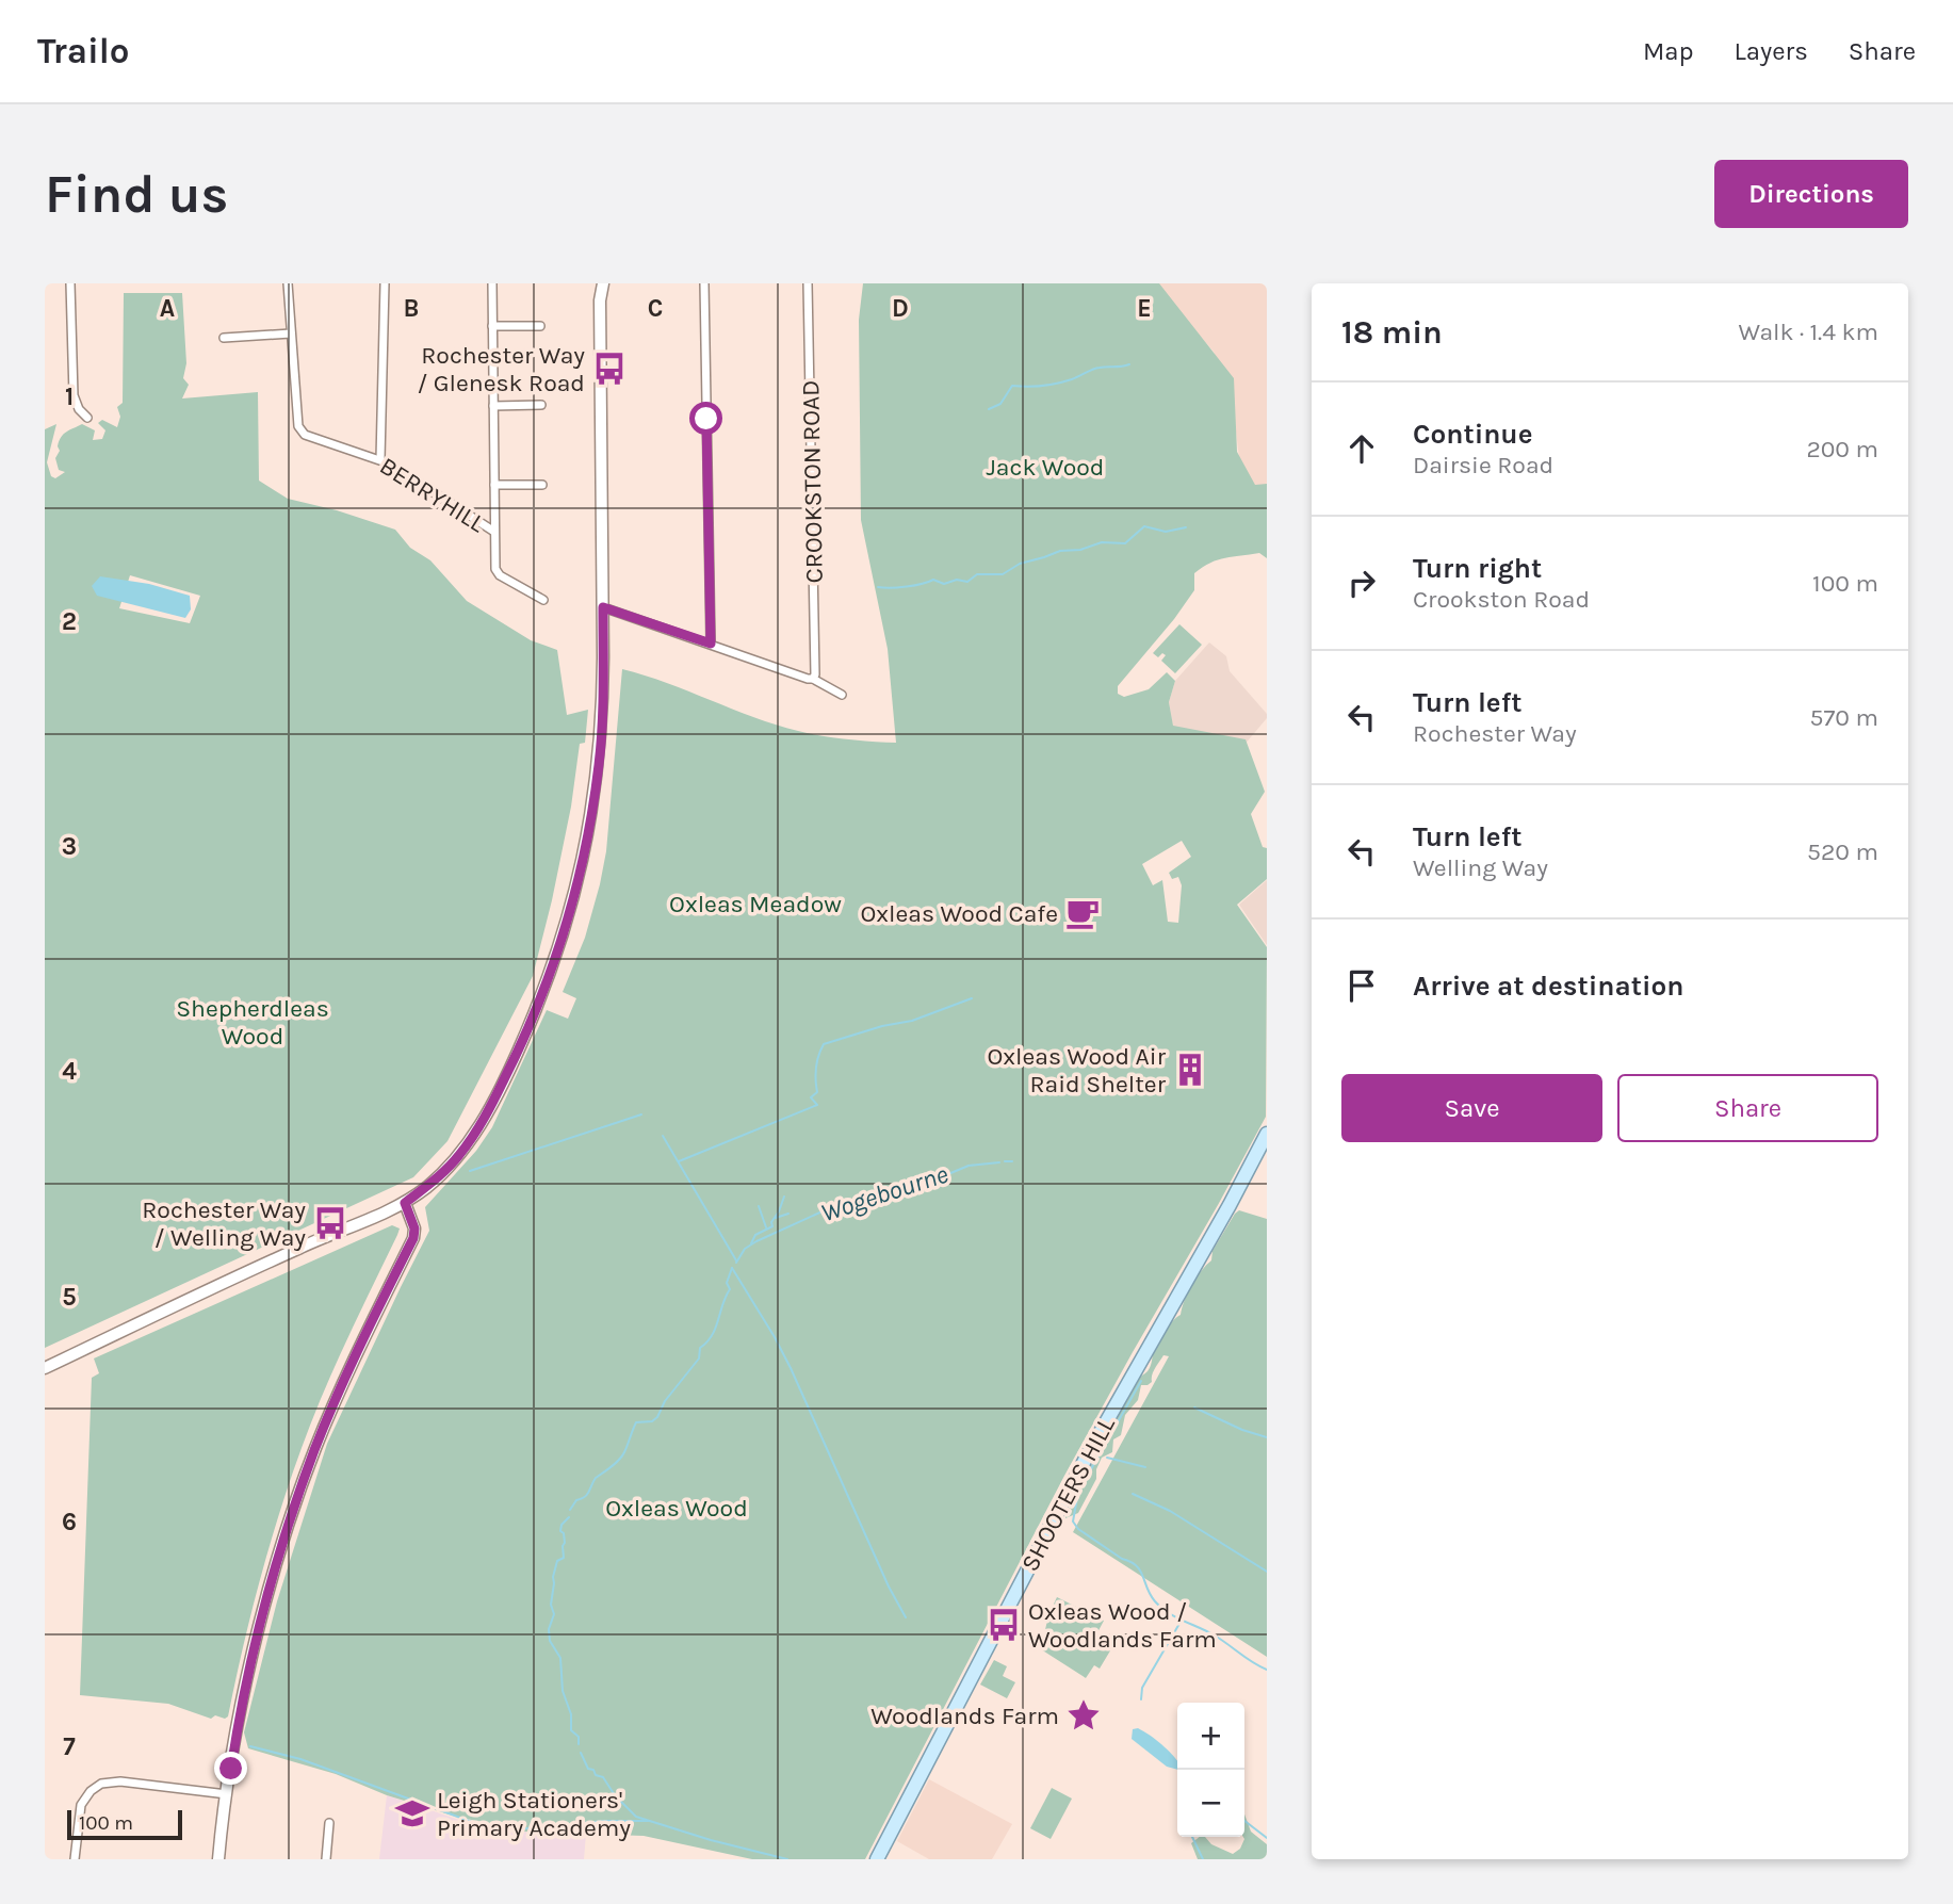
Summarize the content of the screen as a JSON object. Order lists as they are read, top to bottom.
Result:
{
  "streets": {
    "main road": ["SHOOTERS HILL"],
    "street": ["CROOKSTON ROAD", "BERRYHILL"]
  },
  "water": ["Wogebourne"],
  "parks": [
    "Jack Wood",
    "Oxleas Meadow",
    "Shepherdleas Wood",
    "Oxleas Wood"
  ],
  "places": {
    "bus stop": ["Rochester Way / Glenesk Road", "Rochester Way / Welling Way", "Oxleas Wood / Woodlands Farm"],
    "cafe": ["Oxleas Wood Cafe"],
    "building": ["Oxleas Wood Air Raid Shelter"],
    "place": ["Woodlands Farm"],
    "school or university": ["Leigh Stationers' Primary Academy"]
  },
  "scale_bar": "100 m",
  "page": {
    "header": "Trailo",
    "nav": ["Map", "Layers", "Share"],
    "buttons": [
      "Directions",
      ["Save", "Share"]
    ],
    "title": "Find us",
    "heading": ["18 min", "Walk · 1.4 km"],
    "list": [
      ["Continue", "Dairsie Road", "200 m"],
      ["Turn right", "Crookston Road", "100 m"],
      ["Turn left", "Rochester Way", "570 m"],
      ["Turn left", "Welling Way", "520 m"],
      "Arrive at destination"
    ],
    "map_buttons": ["+", "−"],
    "scale": "100 m"
  },
  "grid": {
    "columns": [
      "A",
      "B",
      "C",
      "D",
      "E"
    ],
    "rows": [
      "1",
      "2",
      "3",
      "4",
      "5",
      "6",
      "7"
    ]
  }
}
